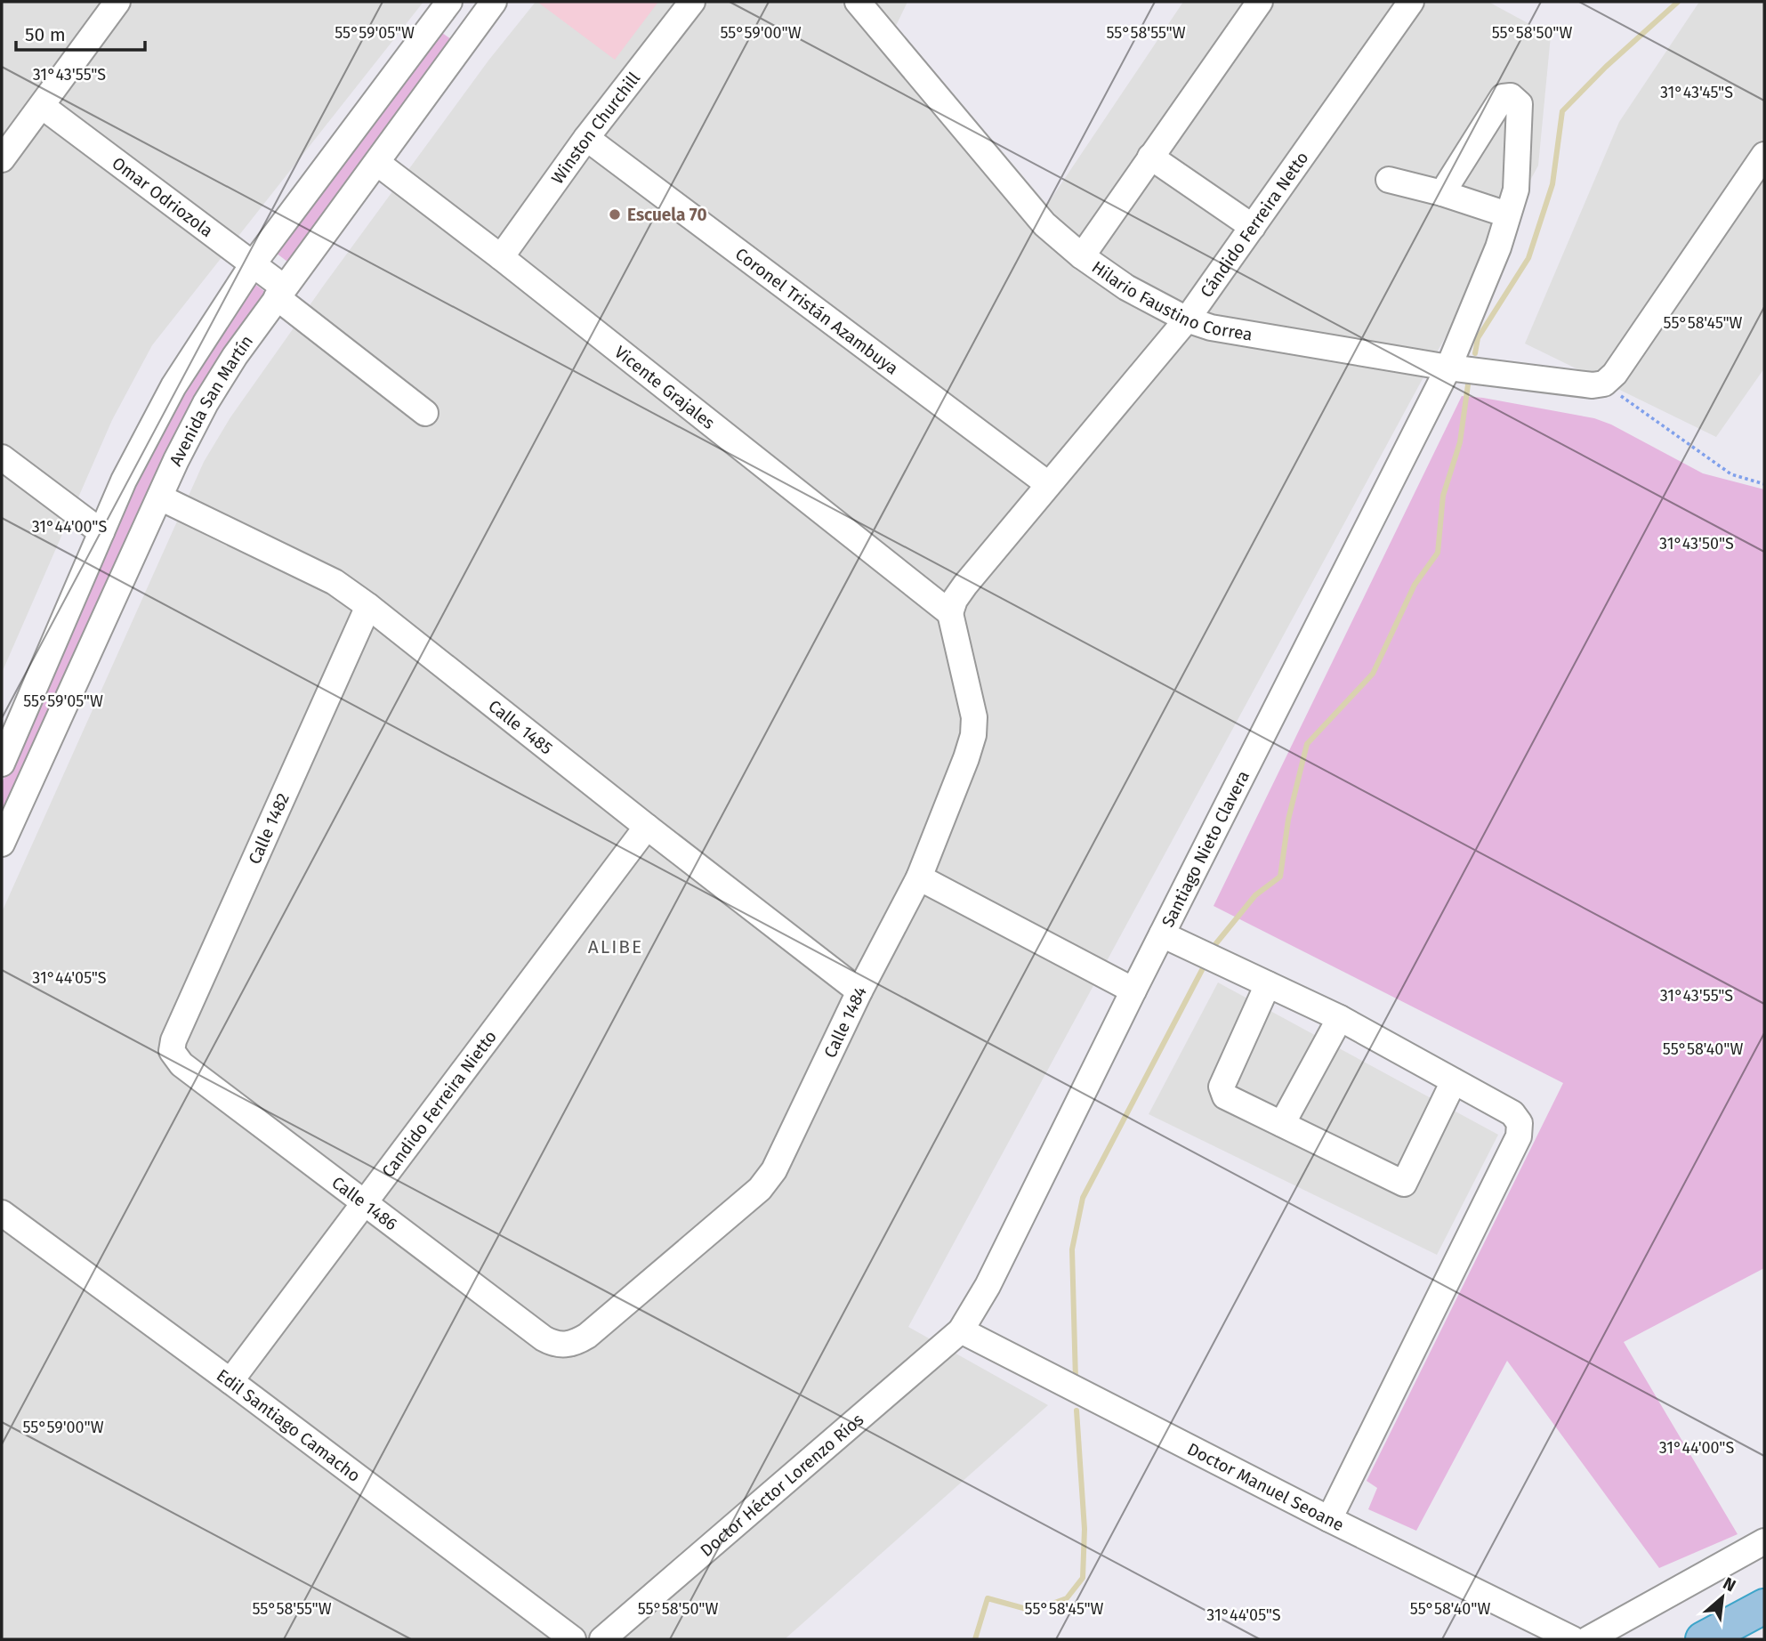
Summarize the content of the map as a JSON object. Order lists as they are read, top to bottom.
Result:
{
  "streets": {
    "street": [
      "Winston Churchill",
      "Omar Odriozola",
      "Cándido Ferreira Netto",
      "Hilario Faustino Correa",
      "Coronel Tristán Azambuya",
      "Vicente Grajales",
      "Avenida San Martín",
      "Calle 1485",
      "Calle 1482",
      "Santiago Nieto Clavera",
      "Calle 1484",
      "Candido Ferreira Nietto",
      "Calle 1486",
      "Edil Santiago Camacho",
      "Doctor Héctor Lorenzo Ríos",
      "Doctor Manuel Seoane"
    ]
  },
  "crossings": [
    ["Winston Churchill", "Coronel Tristán Azambuya"],
    ["Winston Churchill", "Vicente Grajales"],
    ["Omar Odriozola", "Avenida San Martín"],
    ["Cándido Ferreira Netto", "Hilario Faustino Correa"],
    ["Cándido Ferreira Netto", "Coronel Tristán Azambuya"],
    ["Cándido Ferreira Netto", "Vicente Grajales"],
    ["Cándido Ferreira Netto", "Calle 1484"],
    ["Hilario Faustino Correa", "Santiago Nieto Clavera"],
    ["Vicente Grajales", "Avenida San Martín"],
    ["Vicente Grajales", "Calle 1484"],
    ["Avenida San Martín", "Calle 1485"],
    ["Calle 1485", "Calle 1482"],
    ["Calle 1485", "Calle 1484"],
    ["Calle 1485", "Candido Ferreira Nietto"],
    ["Calle 1482", "Calle 1486"],
    ["Santiago Nieto Clavera", "Doctor Héctor Lorenzo Ríos"],
    ["Santiago Nieto Clavera", "Doctor Manuel Seoane"],
    ["Calle 1484", "Calle 1486"],
    ["Candido Ferreira Nietto", "Calle 1486"],
    ["Candido Ferreira Nietto", "Edil Santiago Camacho"],
    ["Doctor Héctor Lorenzo Ríos", "Doctor Manuel Seoane"]
  ],
  "districts": ["ALIBE"],
  "places": ["Escuela 70"],
  "scale_bar": "50 m",
  "north": "top right",
  "coordinates": [
    "55°59'05\"W",
    "55°59'00\"W",
    "55°58'55\"W",
    "55°58'50\"W",
    "31°43'55\"S",
    "31°43'45\"S",
    "55°58'45\"W",
    "31°44'00\"S",
    "31°43'50\"S",
    "31°44'05\"S",
    "55°58'40\"W"
  ]
}
